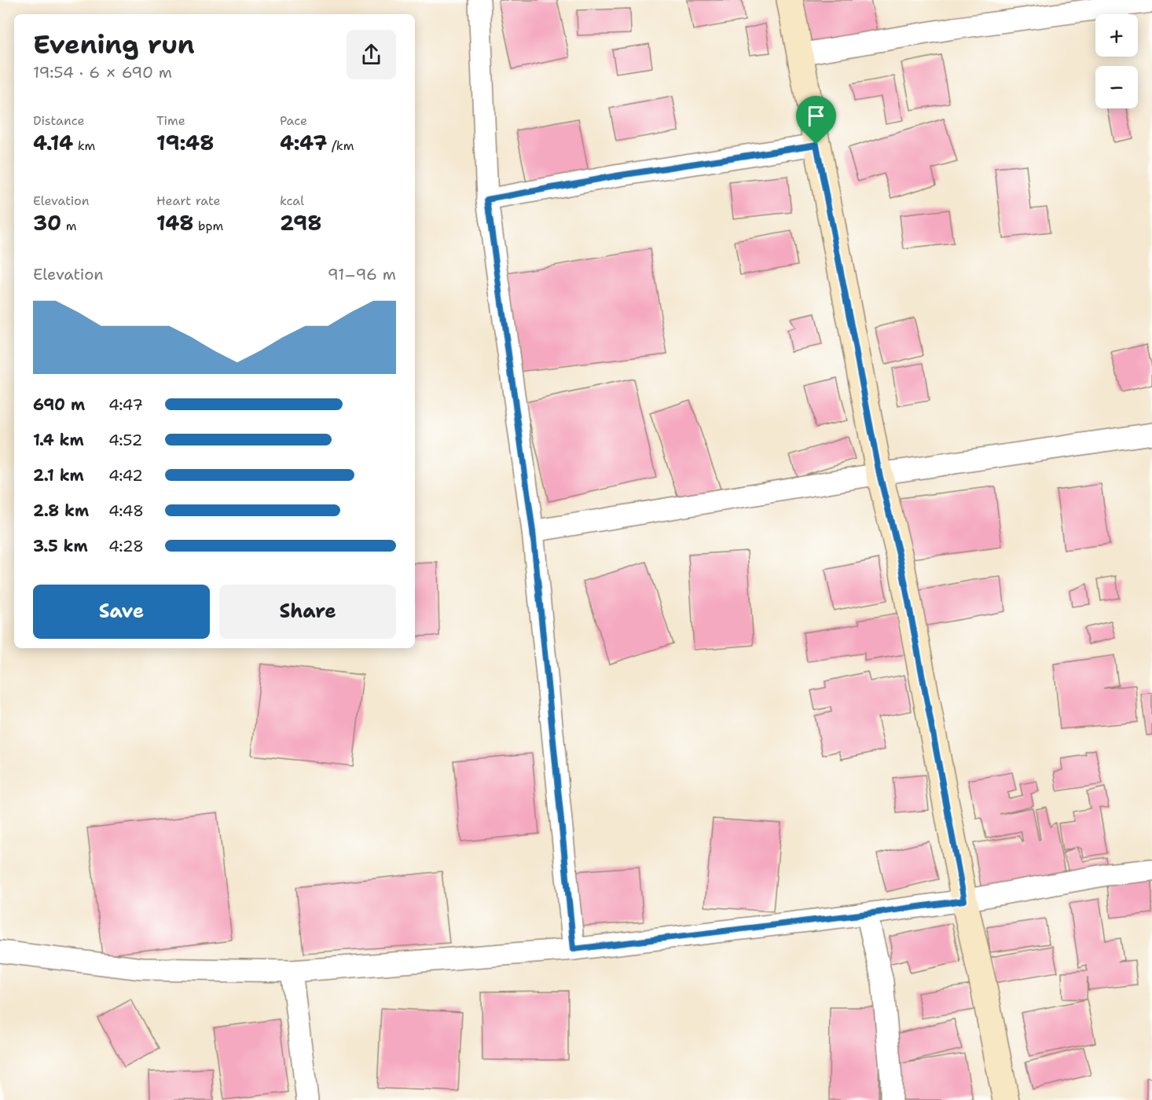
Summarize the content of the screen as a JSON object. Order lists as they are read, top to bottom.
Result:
{
  "page": {
    "map_buttons": ["+", "−"],
    "heading": ["Evening run", "19:54 · 6 × 690 m"],
    "stats": [
      ["Distance", "4.14 km"],
      ["Time", "19:48"],
      ["Pace", "4:47 /km"],
      ["Elevation", "30 m"],
      ["Heart rate", "148 bpm"],
      ["kcal", "298"]
    ],
    "chart": ["Elevation", "91–96 m"],
    "list": [
      {
        "name": "690 m",
        "note": "4:47"
      },
      {
        "name": "1.4 km",
        "note": "4:52"
      },
      {
        "name": "2.1 km",
        "note": "4:42"
      },
      {
        "name": "2.8 km",
        "note": "4:48"
      },
      {
        "name": "3.5 km",
        "note": "4:28"
      }
    ],
    "buttons": ["Save", "Share"]
  }
}
